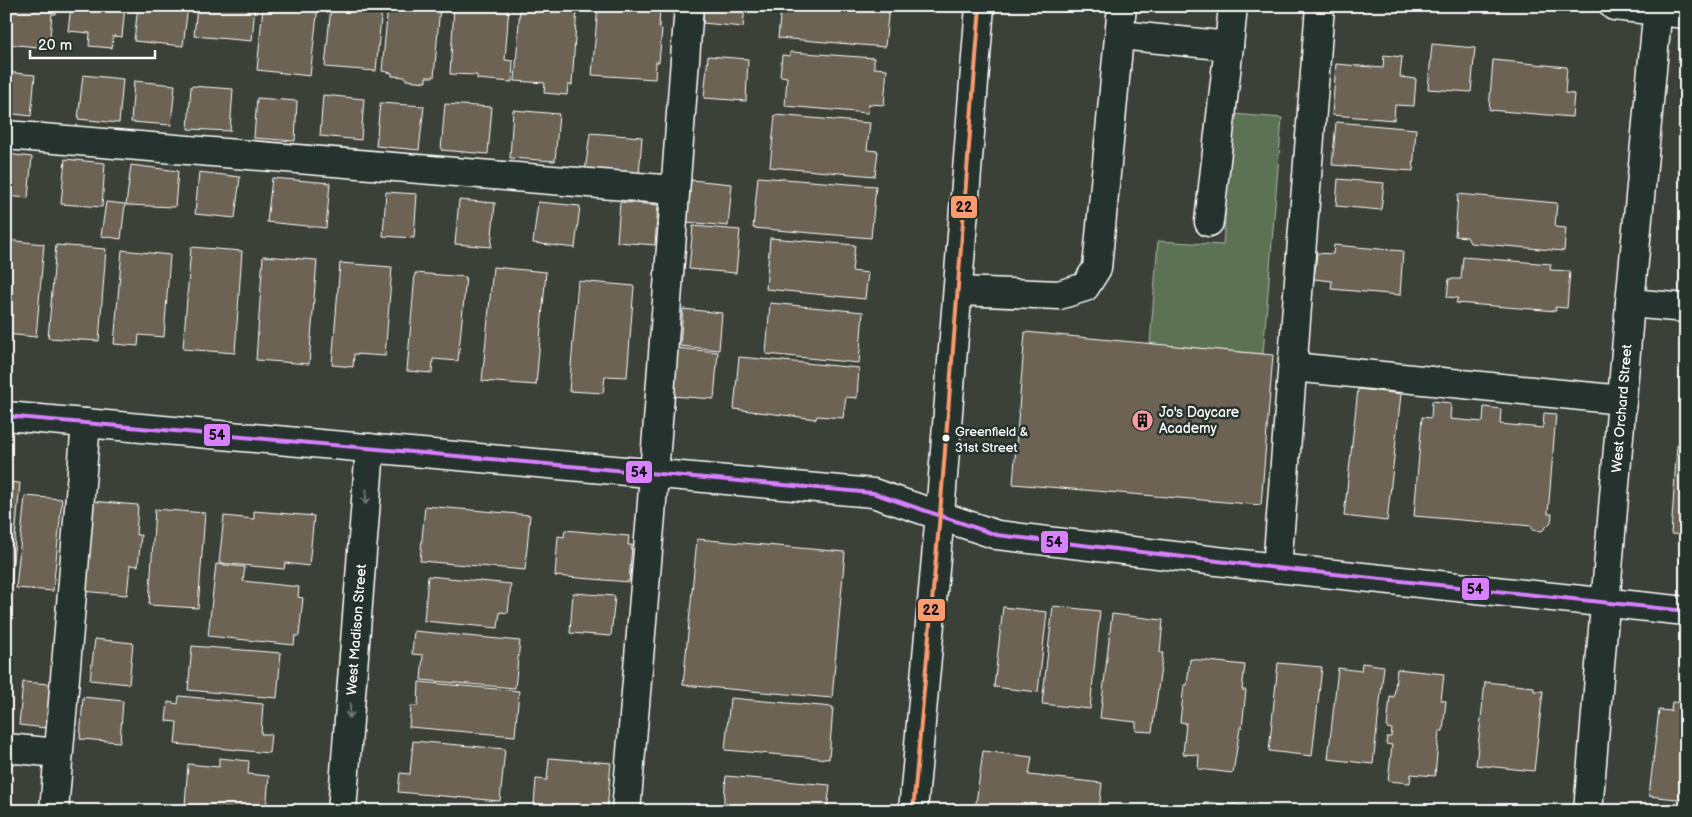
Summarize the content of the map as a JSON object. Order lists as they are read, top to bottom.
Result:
{
  "streets": {
    "street": ["West Orchard Street", "West Madison Street"]
  },
  "one_way": ["West Madison Street"],
  "places": {
    "building": ["Jo's Daycare Academy"],
    "other": ["Greenfield & 31st Street"]
  },
  "lines": ["transit line 22", "transit line 54"],
  "scale_bar": "20 m"
}
